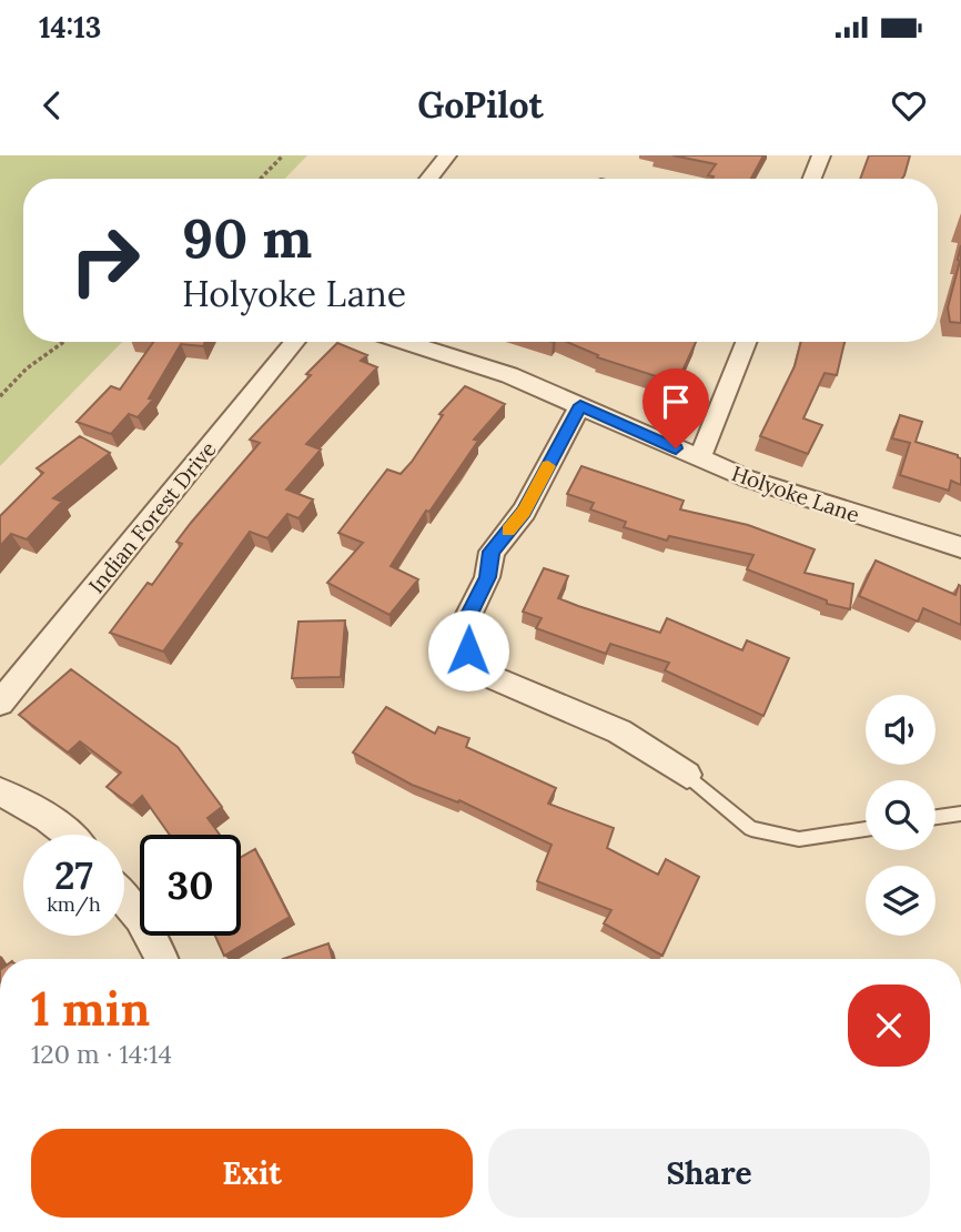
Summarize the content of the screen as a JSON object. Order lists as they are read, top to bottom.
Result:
{
  "streets": {
    "street": ["Holyoke Lane", "Indian Forest Drive"]
  },
  "page": {
    "status": "14:13",
    "header": "GoPilot",
    "turn": ["90 m", "Holyoke Lane"],
    "speed": "27 km/h",
    "limit": "30",
    "heading": ["1 min", "120 m · 14:14"],
    "buttons": ["Exit", "Share"]
  }
}
